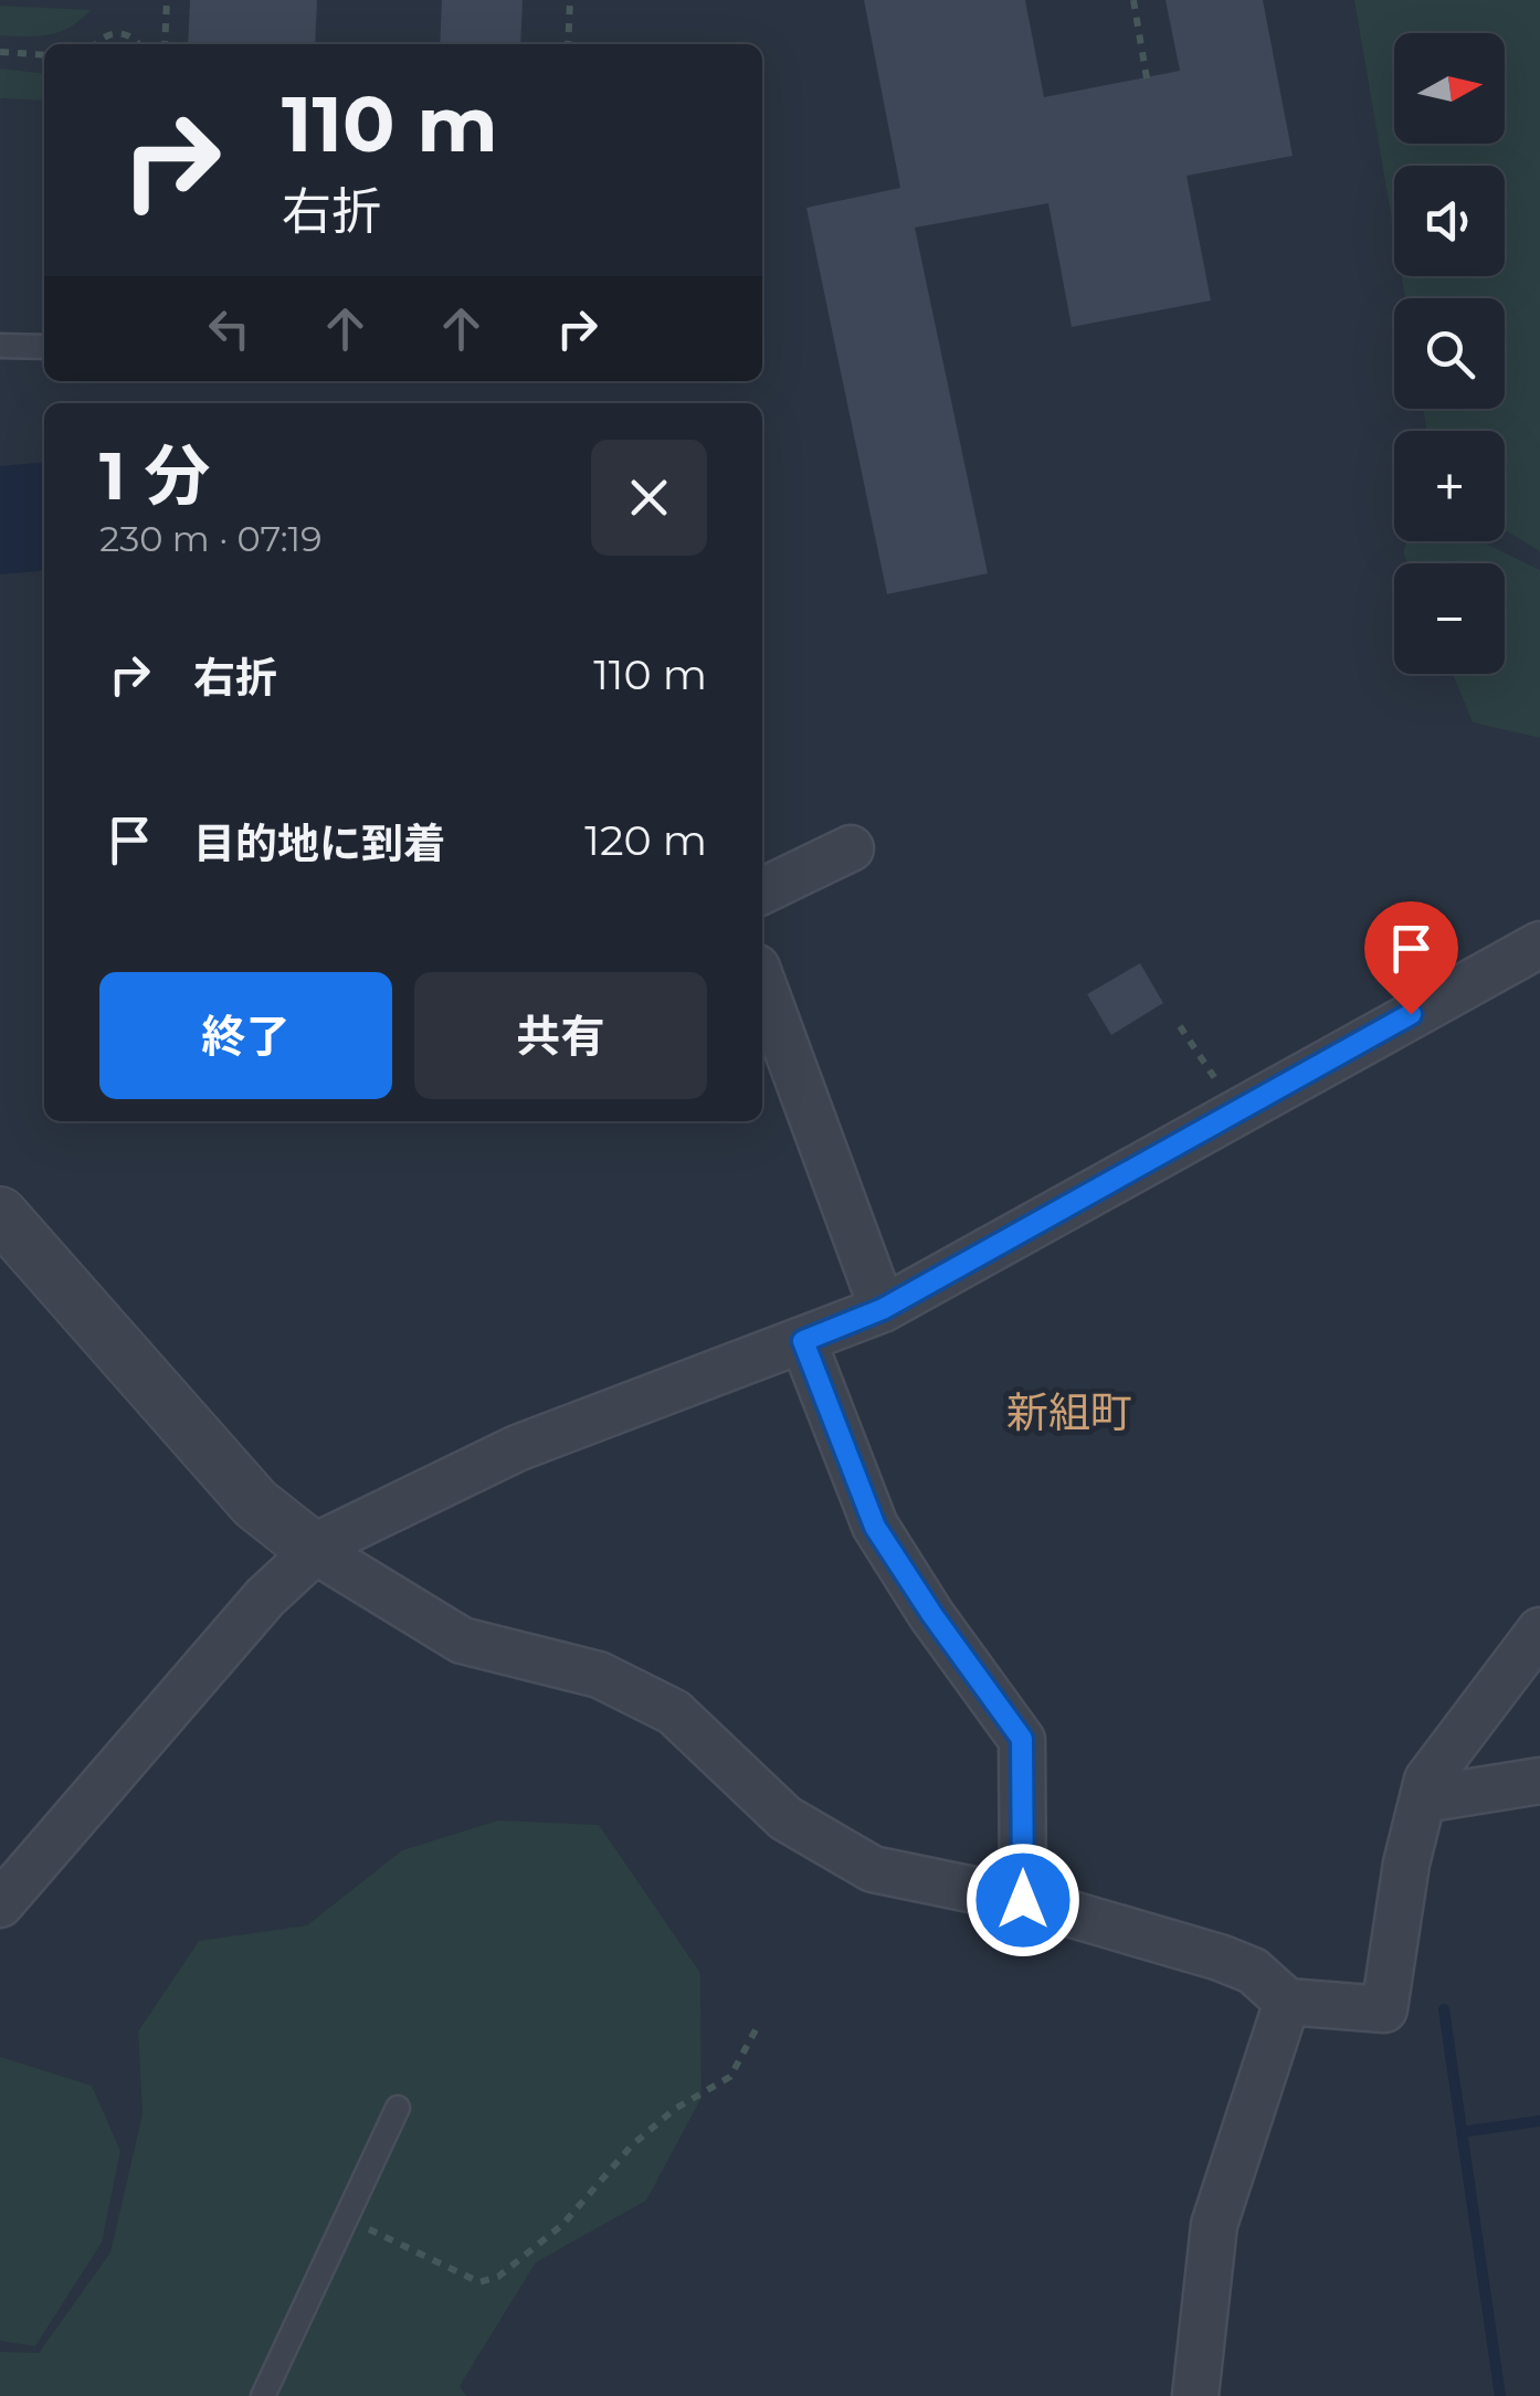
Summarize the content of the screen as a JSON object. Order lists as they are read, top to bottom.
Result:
{
  "districts": ["新組町"],
  "north": "right",
  "page": {
    "map_buttons": ["+", "−"],
    "turn": ["110 m", "右折"],
    "heading": ["1 分", "230 m · 07:19"],
    "list": [
      {
        "name": "右折",
        "value": "110 m"
      },
      {
        "name": "目的地に到着",
        "value": "120 m"
      }
    ],
    "buttons": ["終了", "共有"]
  }
}
